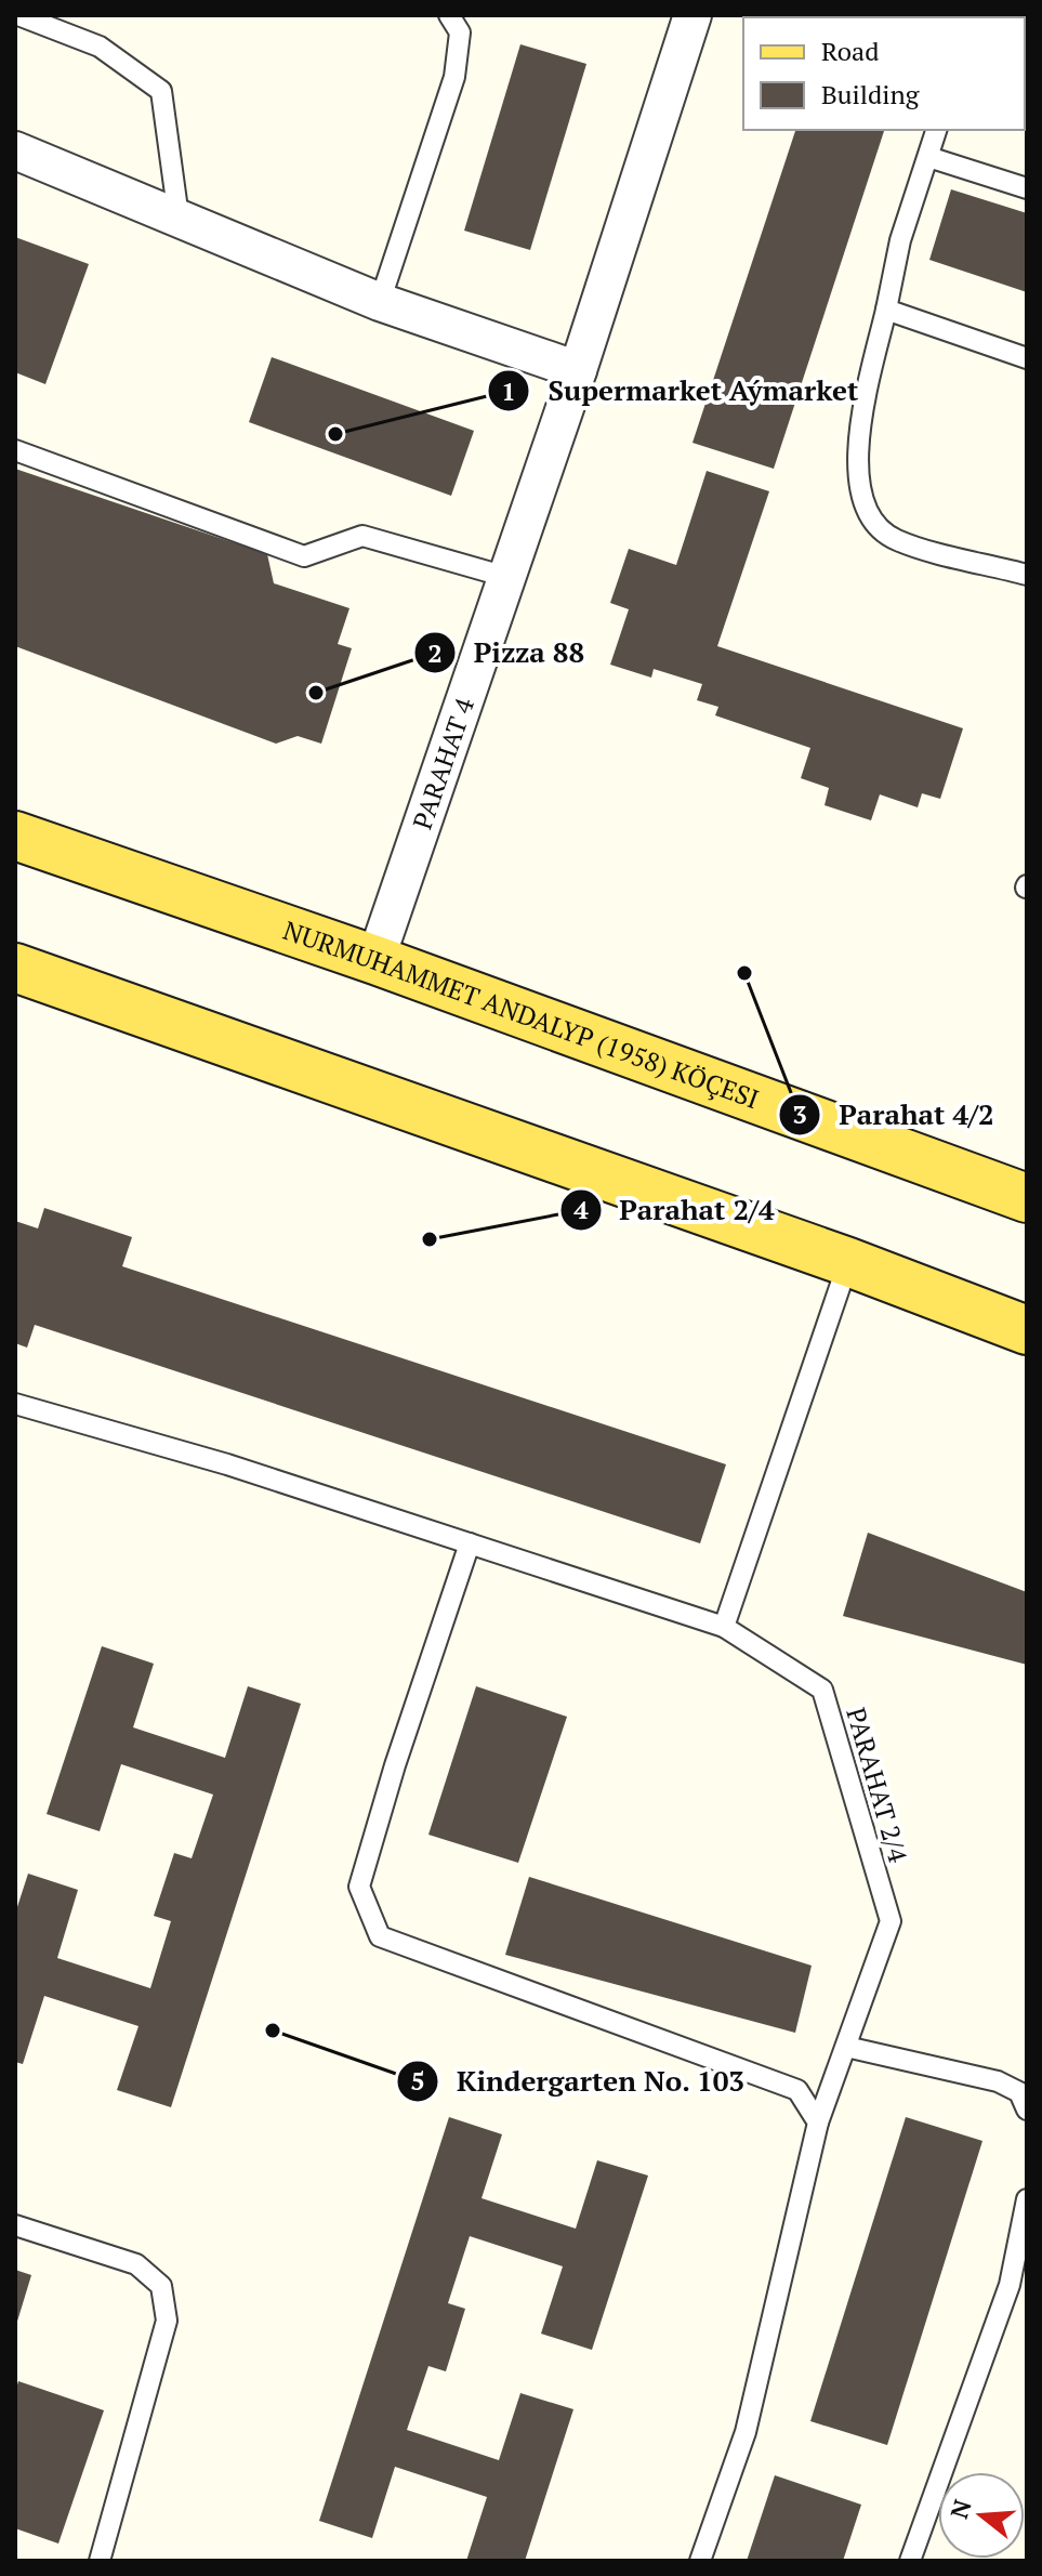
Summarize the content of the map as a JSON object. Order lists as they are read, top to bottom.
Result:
{
  "streets": {
    "main road": ["NURMUHAMMET ANDALYP (1958) KÖÇESI"],
    "street": ["PARAHAT 4"],
    "lane": ["PARAHAT 2/4"]
  },
  "crossings": [
    ["PARAHAT 4", "NURMUHAMMET ANDALYP (1958) KÖÇESI"]
  ],
  "places": [
    "Supermarket Aýmarket",
    "Pizza 88",
    "Parahat 4/2",
    "Parahat 2/4",
    "Kindergarten No. 103"
  ],
  "legend": ["Road", "Building"],
  "north": "left"
}
